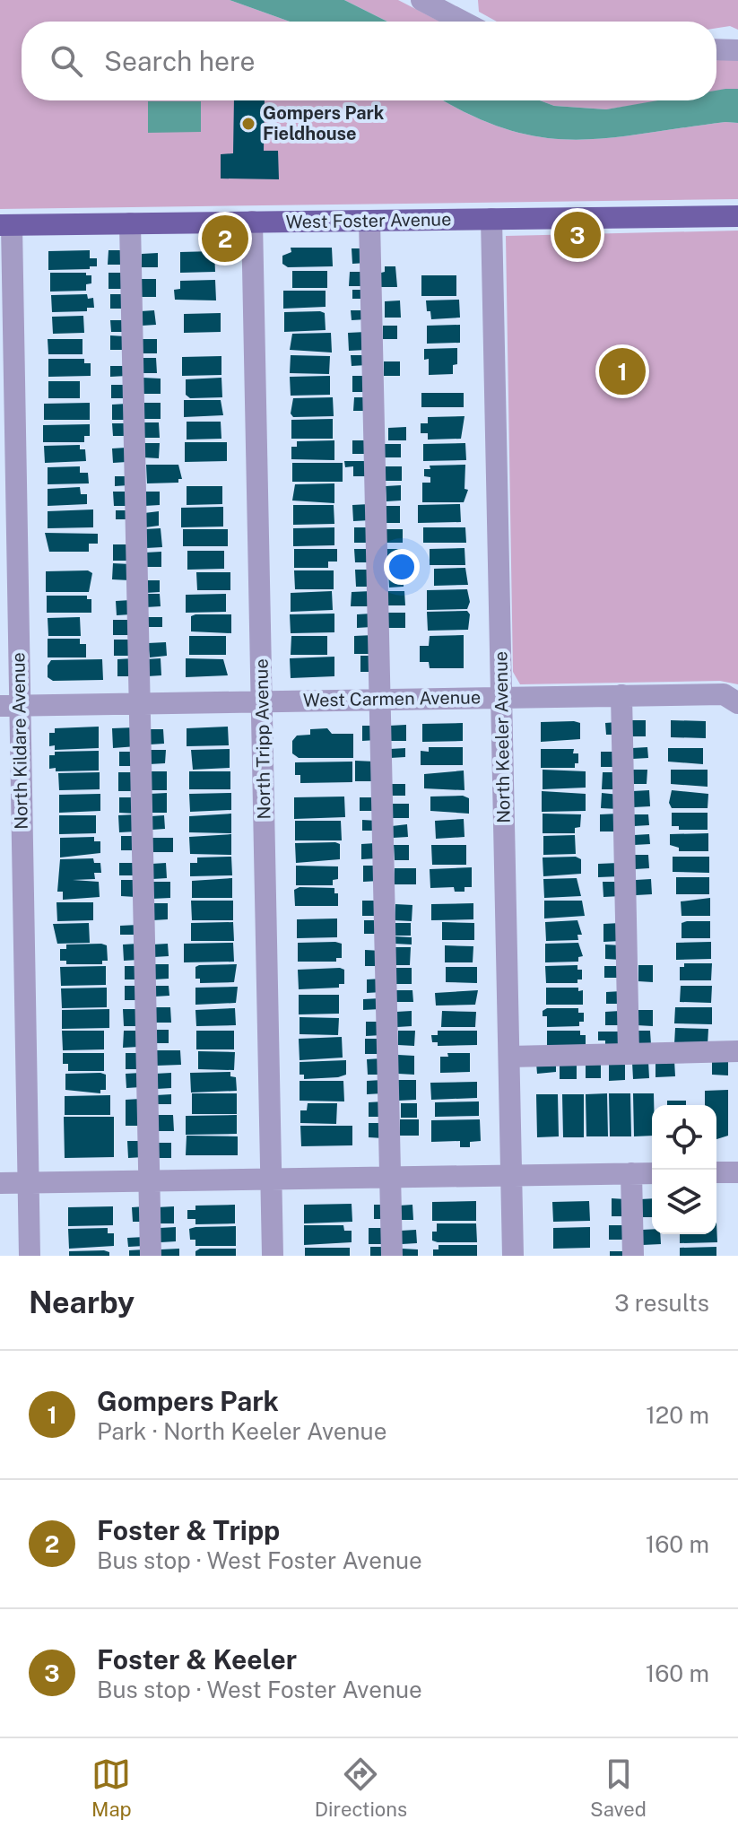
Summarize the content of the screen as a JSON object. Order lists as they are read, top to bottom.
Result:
{
  "streets": {
    "main road": ["West Foster Avenue"],
    "street": [
      "West Carmen Avenue",
      "North Keeler Avenue",
      "North Tripp Avenue",
      "North Kildare Avenue"
    ]
  },
  "crossings": [
    ["West Foster Avenue", "North Keeler Avenue"],
    ["West Foster Avenue", "North Tripp Avenue"],
    ["West Foster Avenue", "North Kildare Avenue"],
    ["West Carmen Avenue", "North Keeler Avenue"],
    ["West Carmen Avenue", "North Tripp Avenue"],
    ["West Carmen Avenue", "North Kildare Avenue"]
  ],
  "places": ["Gompers Park Fieldhouse"],
  "page": {
    "search": "Search here",
    "pins": ["3", "2", "1"],
    "heading": ["Nearby", "3 results"],
    "list": [
      {
        "mark": "1",
        "name": "Gompers Park",
        "note": "Park · North Keeler Avenue",
        "value": "120 m"
      },
      {
        "mark": "2",
        "name": "Foster & Tripp",
        "note": "Bus stop · West Foster Avenue",
        "value": "160 m"
      },
      {
        "mark": "3",
        "name": "Foster & Keeler",
        "note": "Bus stop · West Foster Avenue",
        "value": "160 m"
      }
    ],
    "nav": ["Map", "Directions", "Saved"]
  }
}
